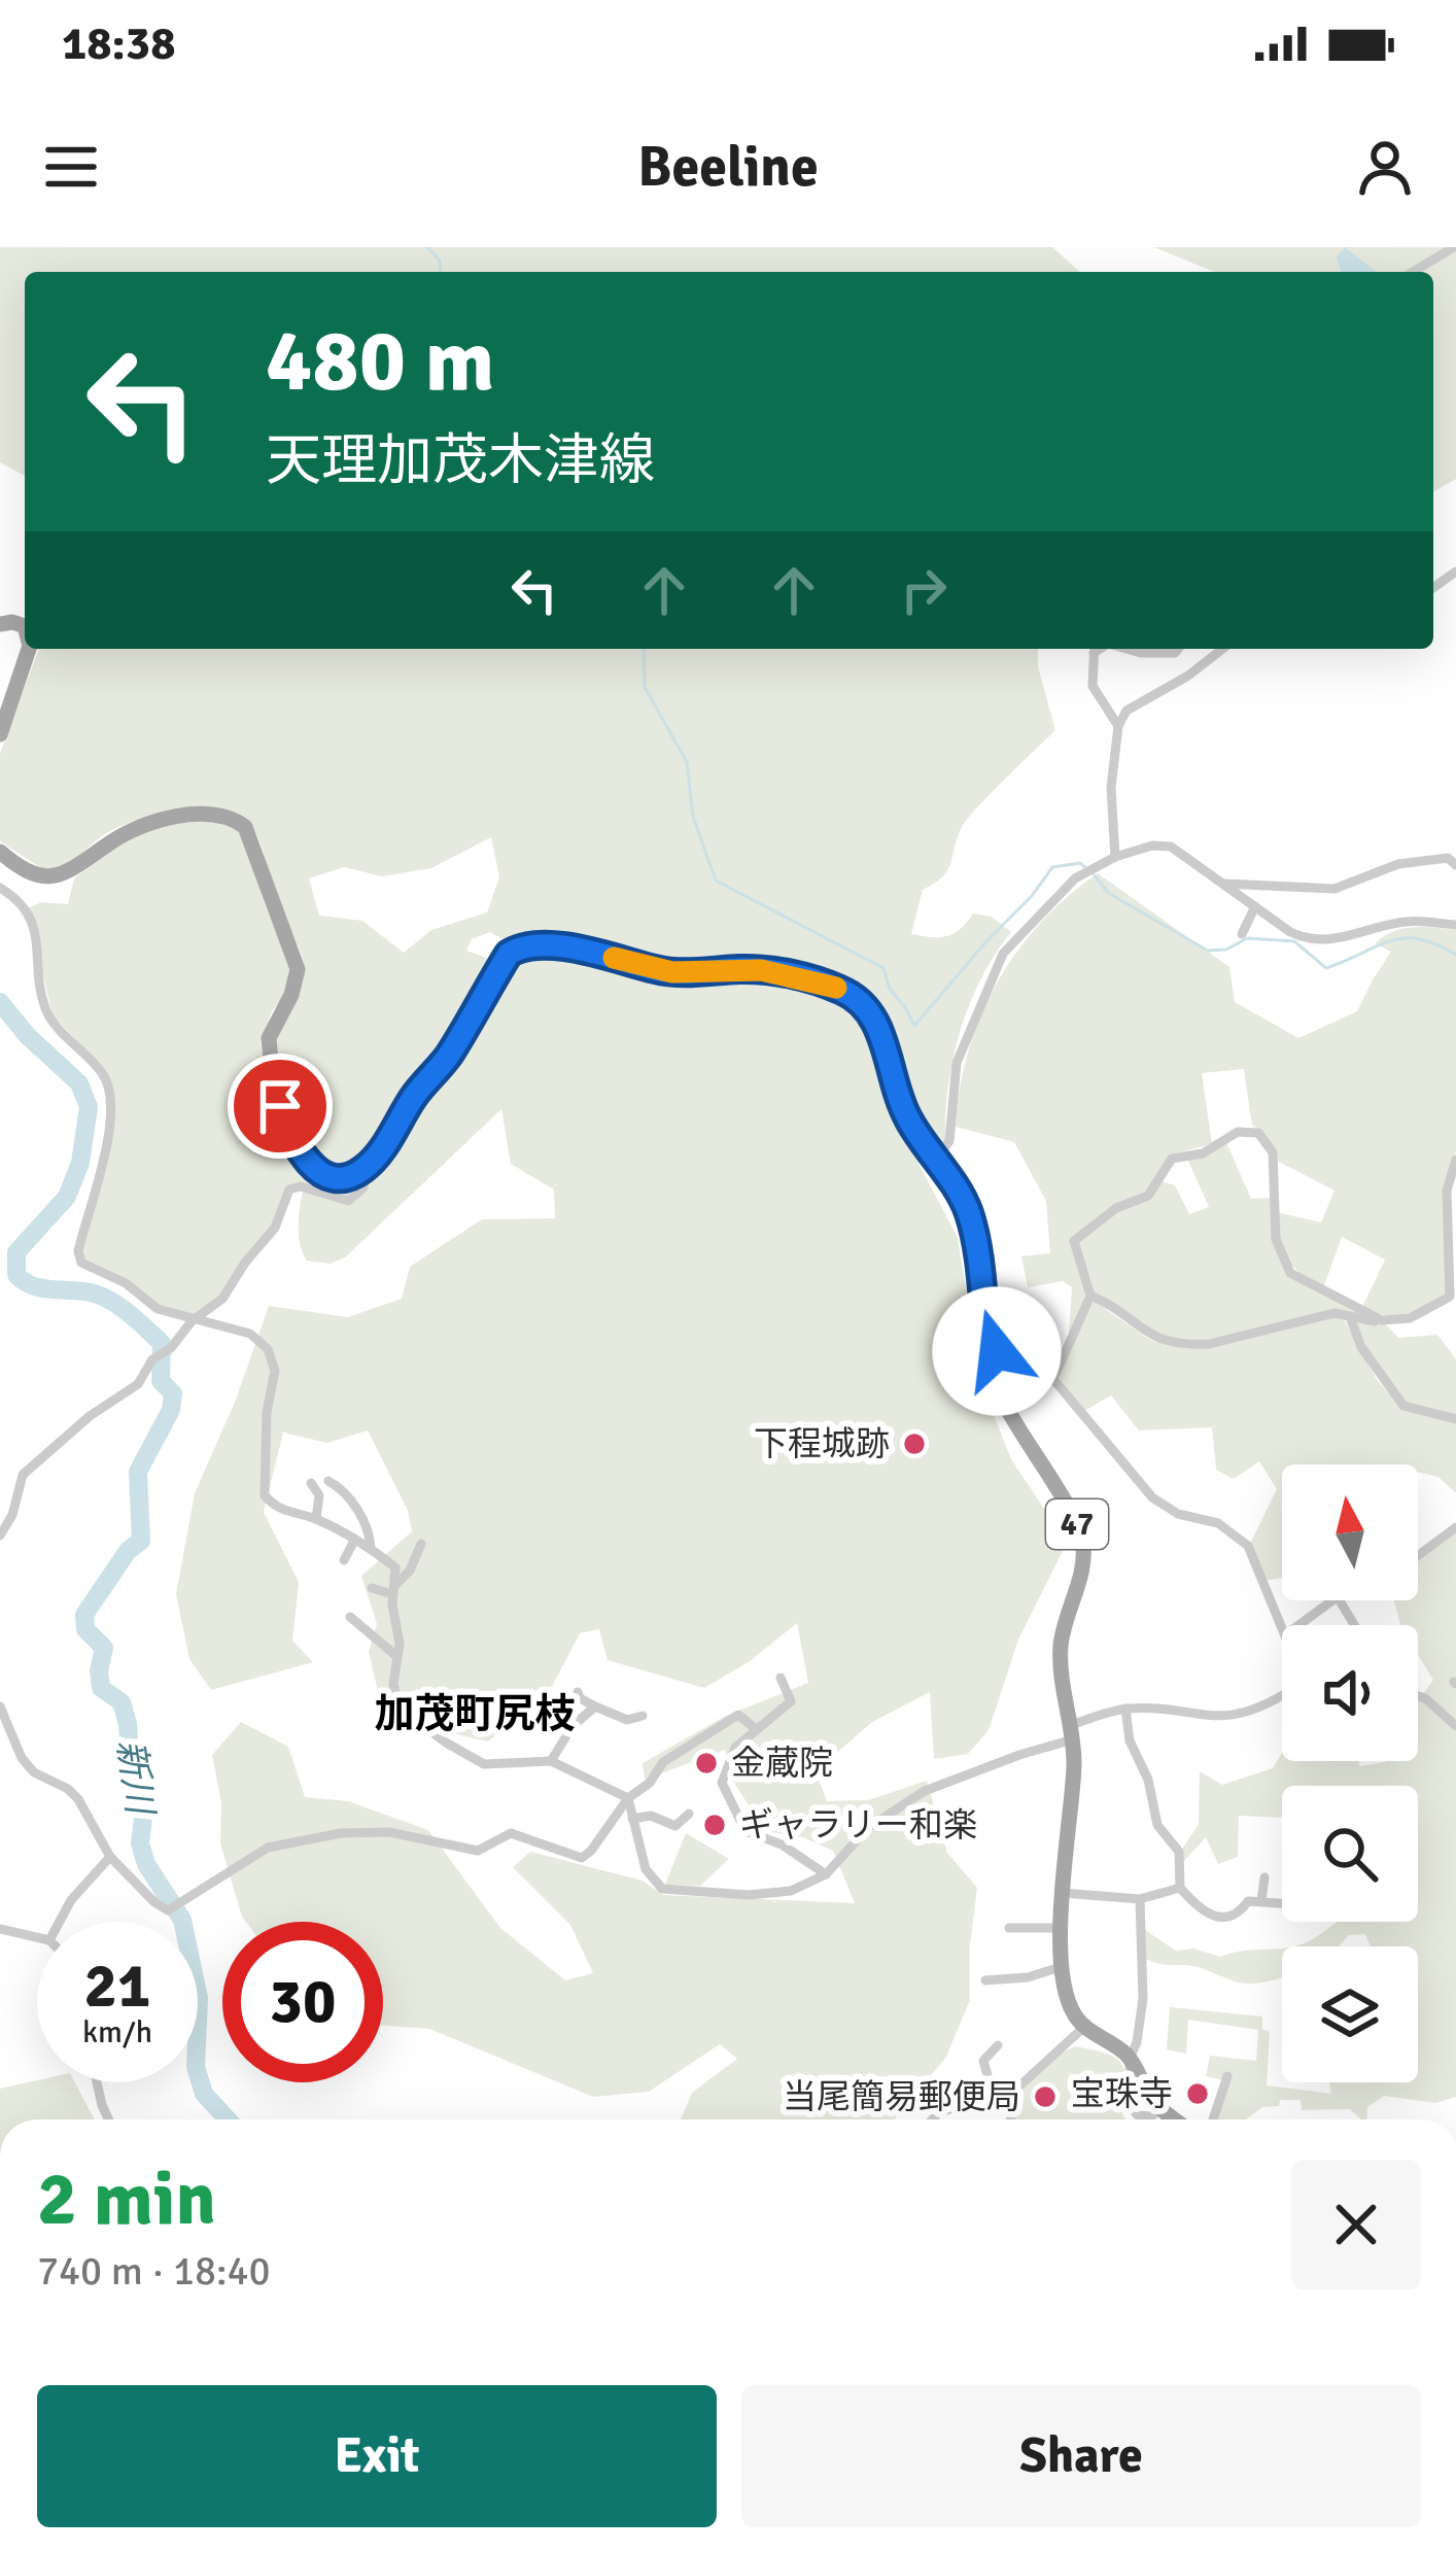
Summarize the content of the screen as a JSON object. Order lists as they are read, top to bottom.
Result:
{
  "streets": {
    "main road": ["47"]
  },
  "districts": ["加茂町尻枝"],
  "water": ["新川"],
  "places": [
    "下程城跡",
    "金蔵院",
    "ギャラリー和楽",
    "宝珠寺",
    "当尾簡易郵便局"
  ],
  "north": "top",
  "page": {
    "status": "18:38",
    "header": "Beeline",
    "turn": ["480 m", "天理加茂木津線"],
    "speed": "21 km/h",
    "limit": "30",
    "heading": ["2 min", "740 m · 18:40"],
    "buttons": ["Exit", "Share"]
  }
}
